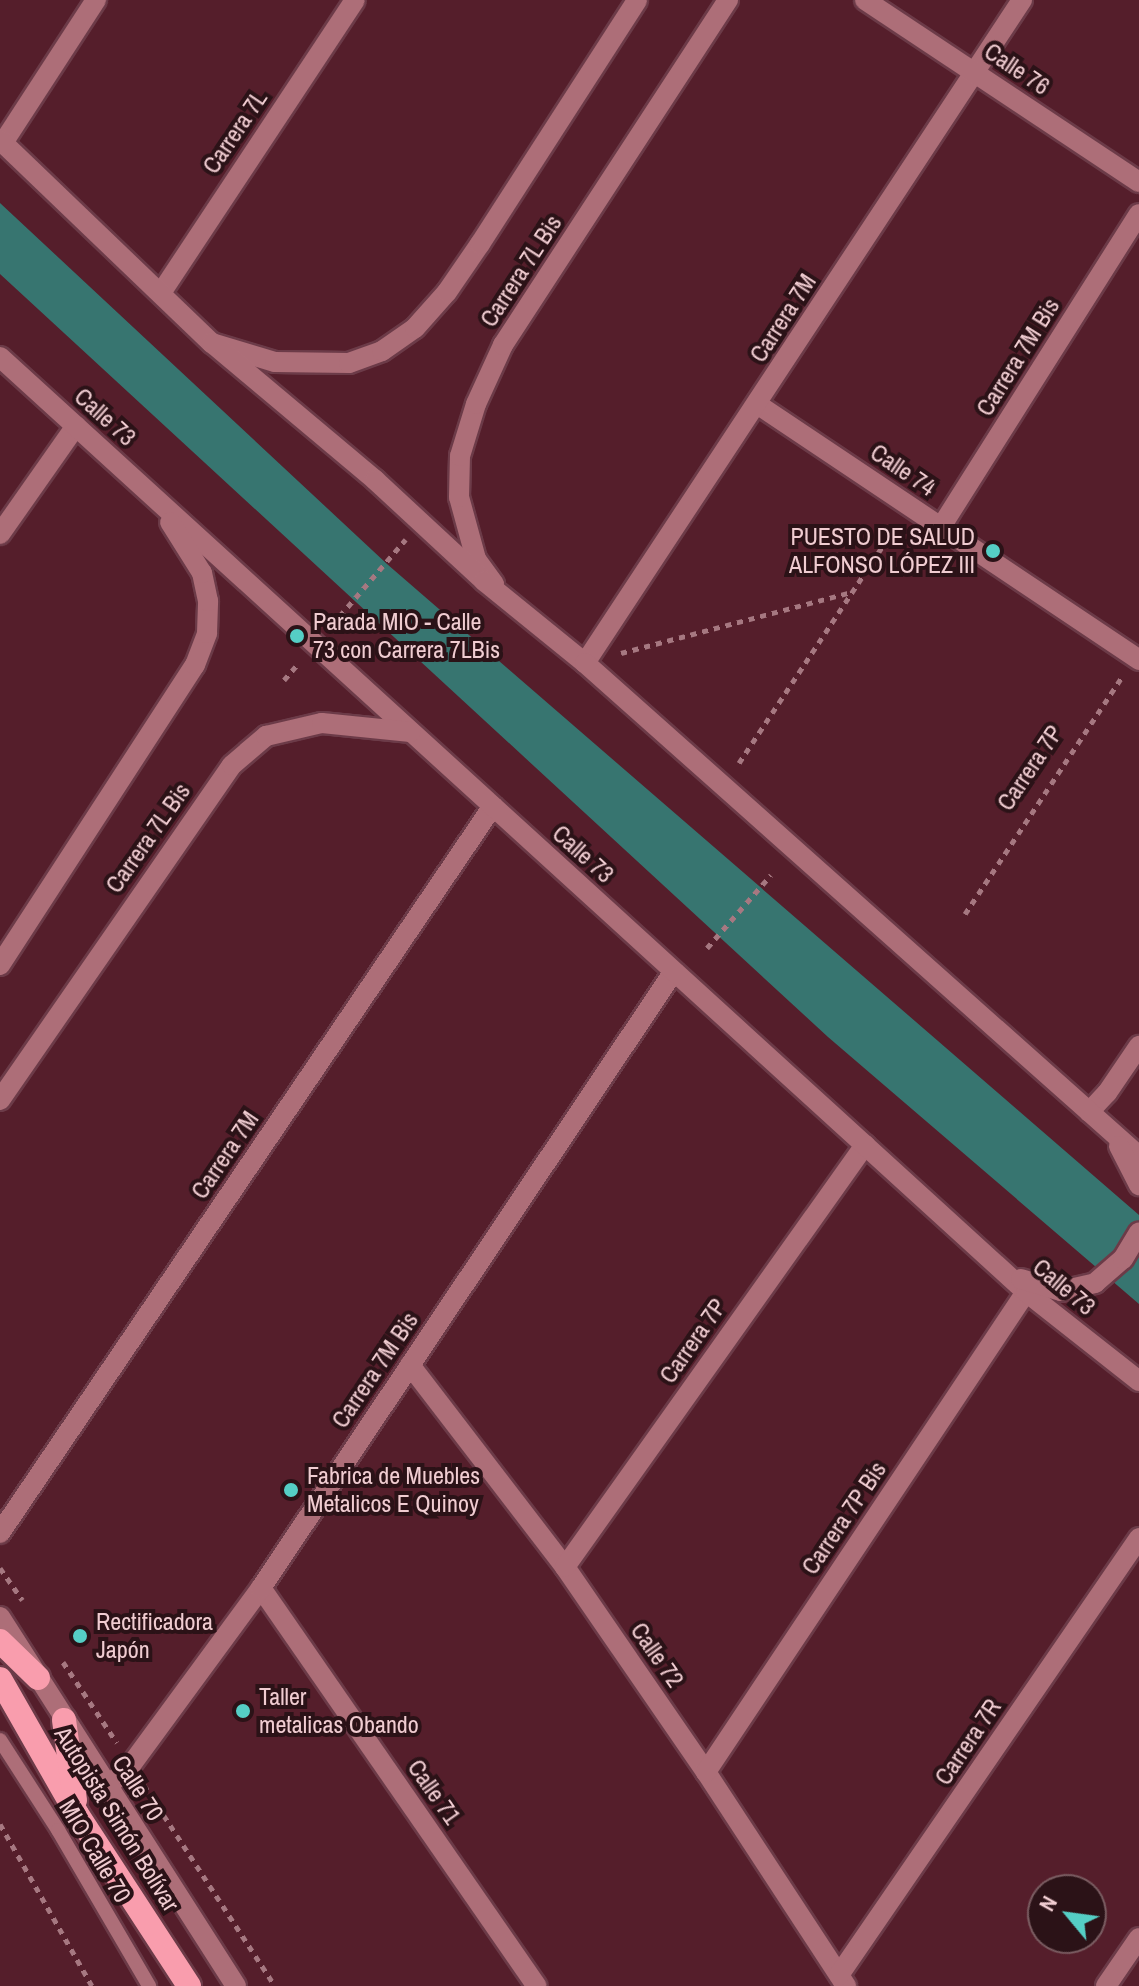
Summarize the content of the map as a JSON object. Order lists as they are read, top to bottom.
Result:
{
  "streets": {
    "highway": ["Autopista Simón Bolívar"],
    "street": [
      "Calle 76",
      "Carrera 7L",
      "Carrera 7L Bis",
      "Carrera 7M",
      "Carrera 7M Bis",
      "Calle 73",
      "Calle 74",
      "Carrera 7P",
      "Carrera 7P Bis",
      "Calle 72",
      "Carrera 7R",
      "Calle 70",
      "Calle 71"
    ],
    "lane": ["MIO Calle 70"]
  },
  "crossings": [
    ["Calle 76", "Carrera 7M"],
    ["Carrera 7L Bis", "Calle 73"],
    ["Carrera 7M", "Calle 73"],
    ["Carrera 7M", "Calle 74"],
    ["Carrera 7M Bis", "Calle 73"],
    ["Carrera 7M Bis", "Calle 74"],
    ["Carrera 7M Bis", "Calle 72"],
    ["Carrera 7M Bis", "Calle 70"],
    ["Carrera 7M Bis", "Calle 71"],
    ["Calle 73", "Carrera 7P"],
    ["Calle 73", "Carrera 7P Bis"],
    ["Calle 74", "Carrera 7P"],
    ["Carrera 7P", "Calle 72"],
    ["Carrera 7P Bis", "Calle 72"],
    ["Calle 72", "Carrera 7R"]
  ],
  "places": [
    "PUESTO DE SALUD ALFONSO LÓPEZ III",
    "Parada MIO - Calle 73 con Carrera 7LBis",
    "Fabrica de Muebles Metalicos E Quinoy",
    "Rectificadora Japón",
    "Taller metalicas Obando"
  ],
  "north": "top left"
}
